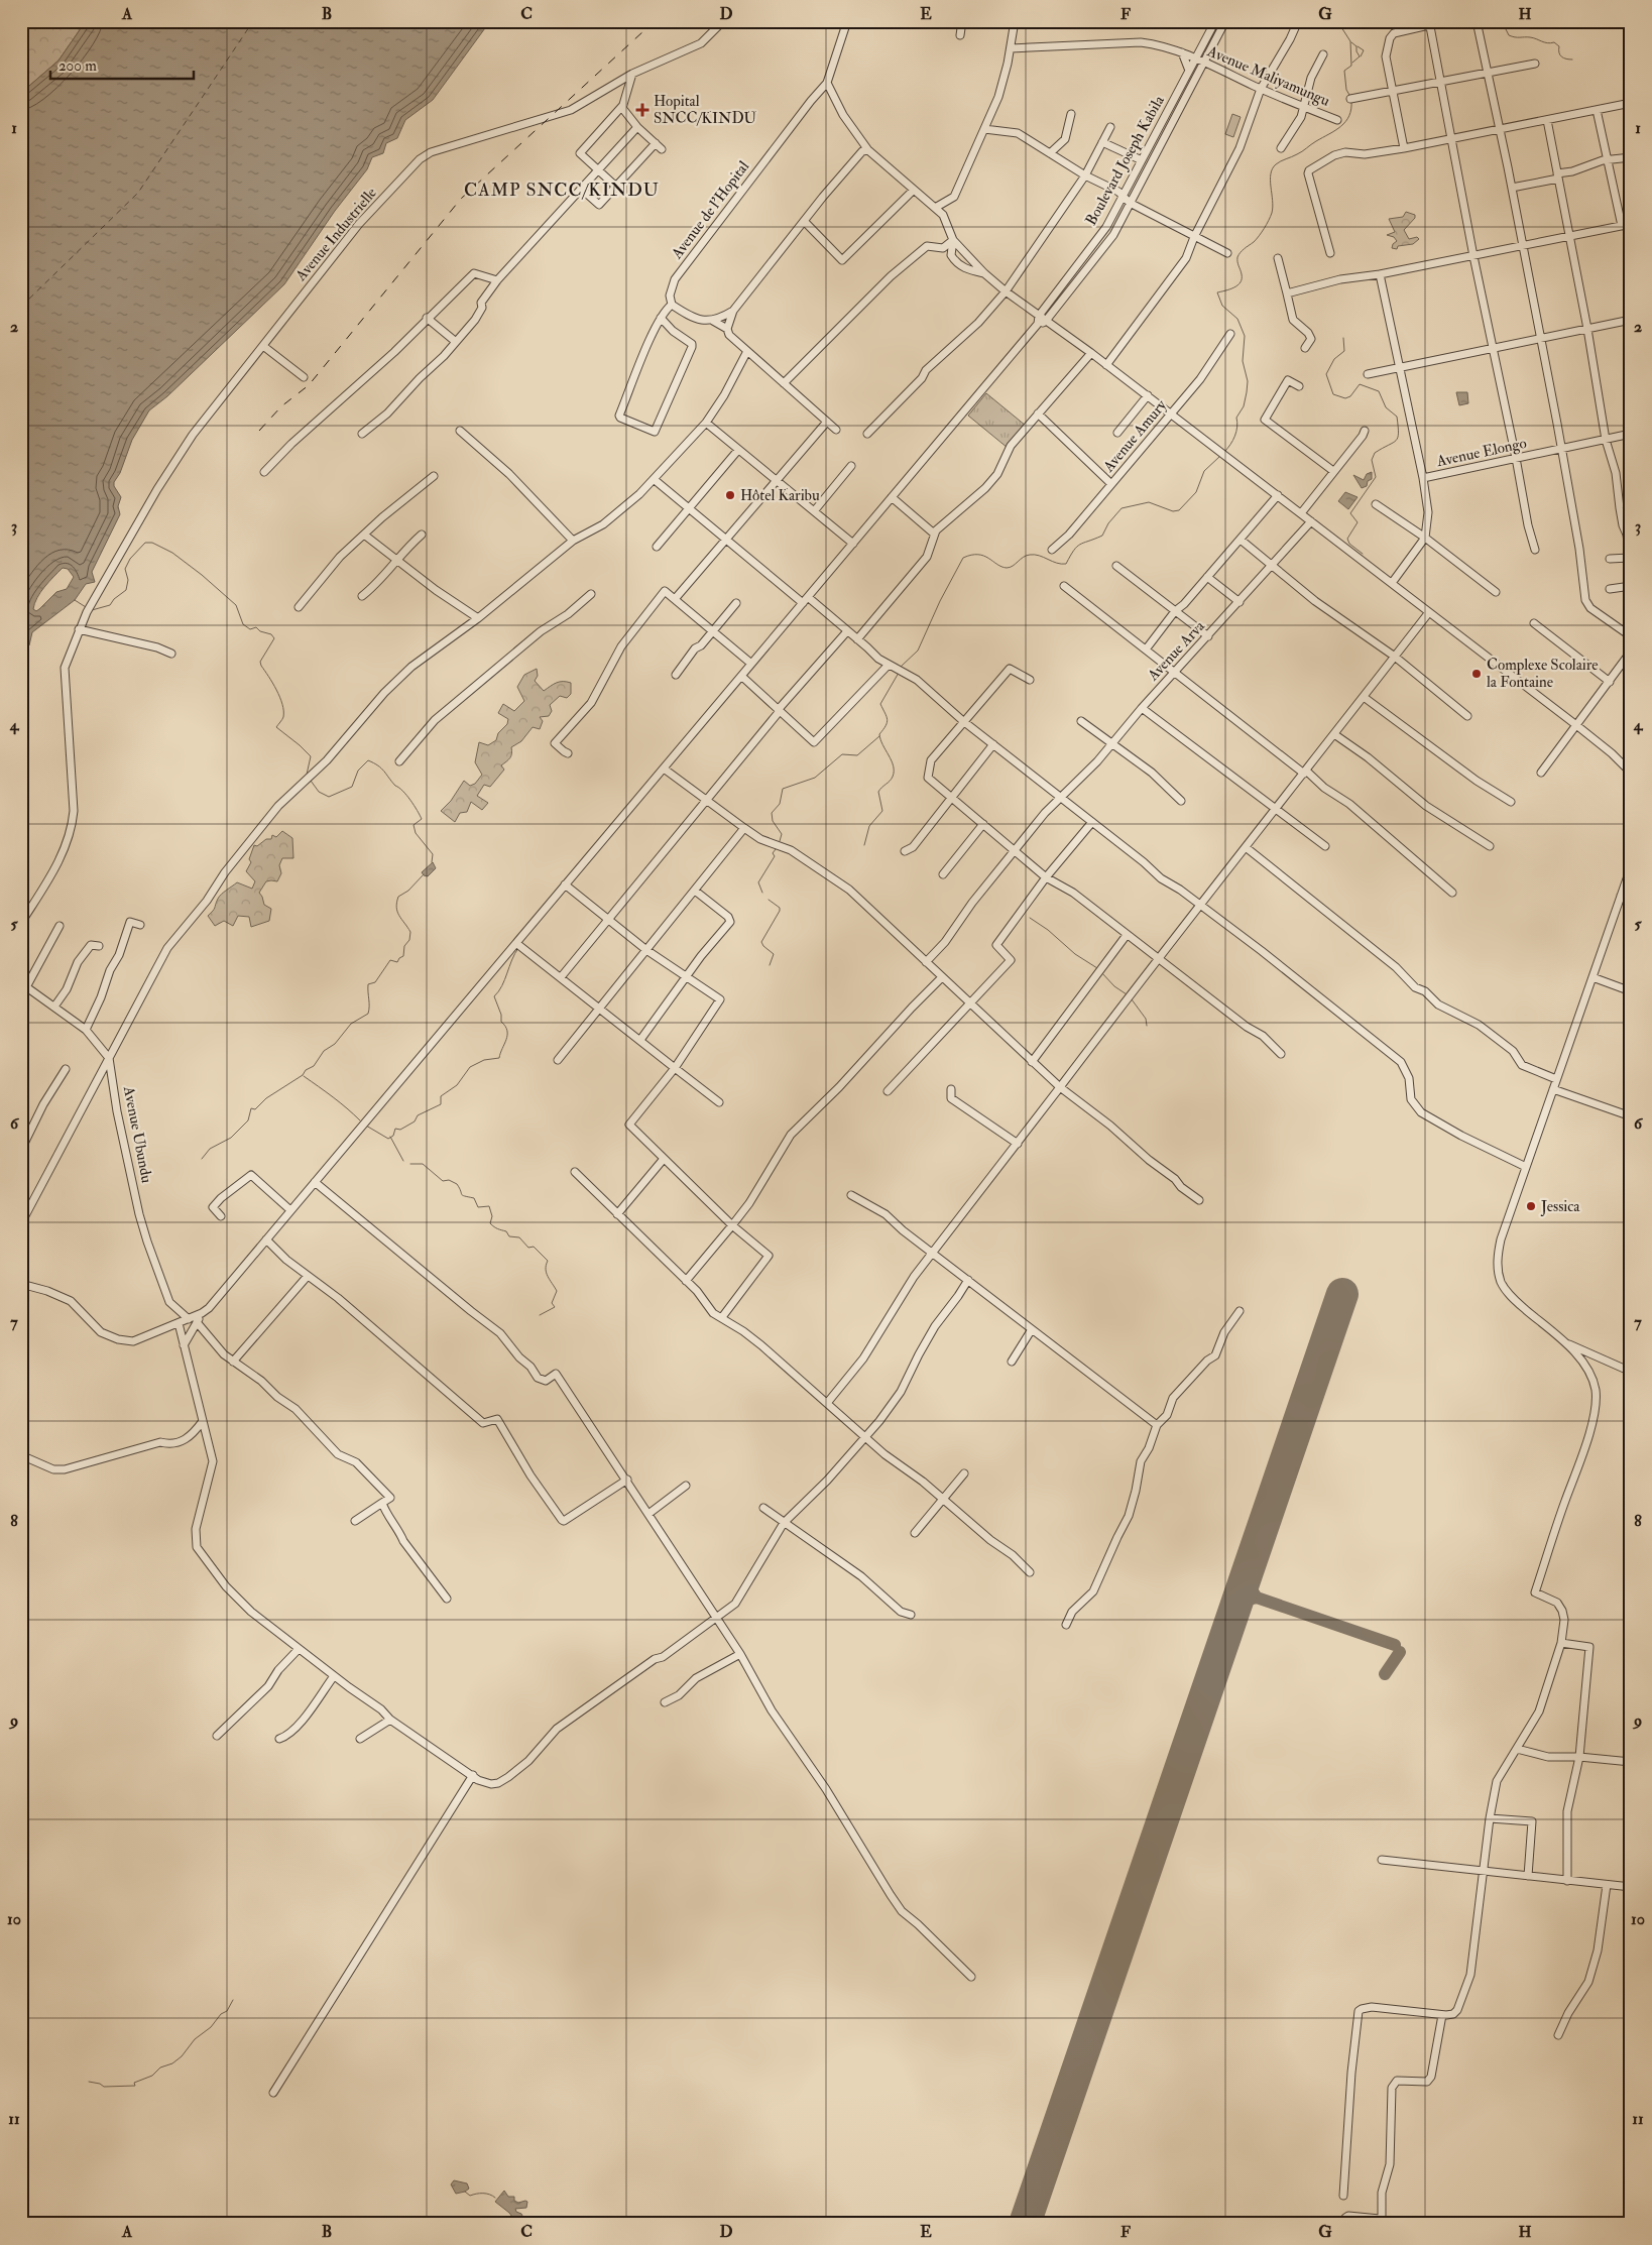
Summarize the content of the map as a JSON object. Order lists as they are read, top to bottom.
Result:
{
  "streets": {
    "street": [
      "Avenue Maliyamungu",
      "Boulevard Joseph Kabila",
      "Avenue de l'Hopital",
      "Avenue Industrielle",
      "Avenue Amury",
      "Avenue Elongo",
      "Avenue Arva",
      "Avenue Ubundu"
    ]
  },
  "crossings": [
    ["Avenue Maliyamungu", "Boulevard Joseph Kabila"]
  ],
  "districts": ["CAMP SNCC/KINDU"],
  "places": {
    "health": ["Hopital SNCC/KINDU"],
    "other": ["Hôtel Karibu", "Complexe Scolaire la Fontaine", "Jessica"]
  },
  "scale_bar": "200 m",
  "grid": {
    "columns": [
      "A",
      "B",
      "C",
      "D",
      "E",
      "F",
      "G",
      "H"
    ],
    "rows": [
      "1",
      "2",
      "3",
      "4",
      "5",
      "6",
      "7",
      "8",
      "9",
      "10",
      "11"
    ]
  }
}
